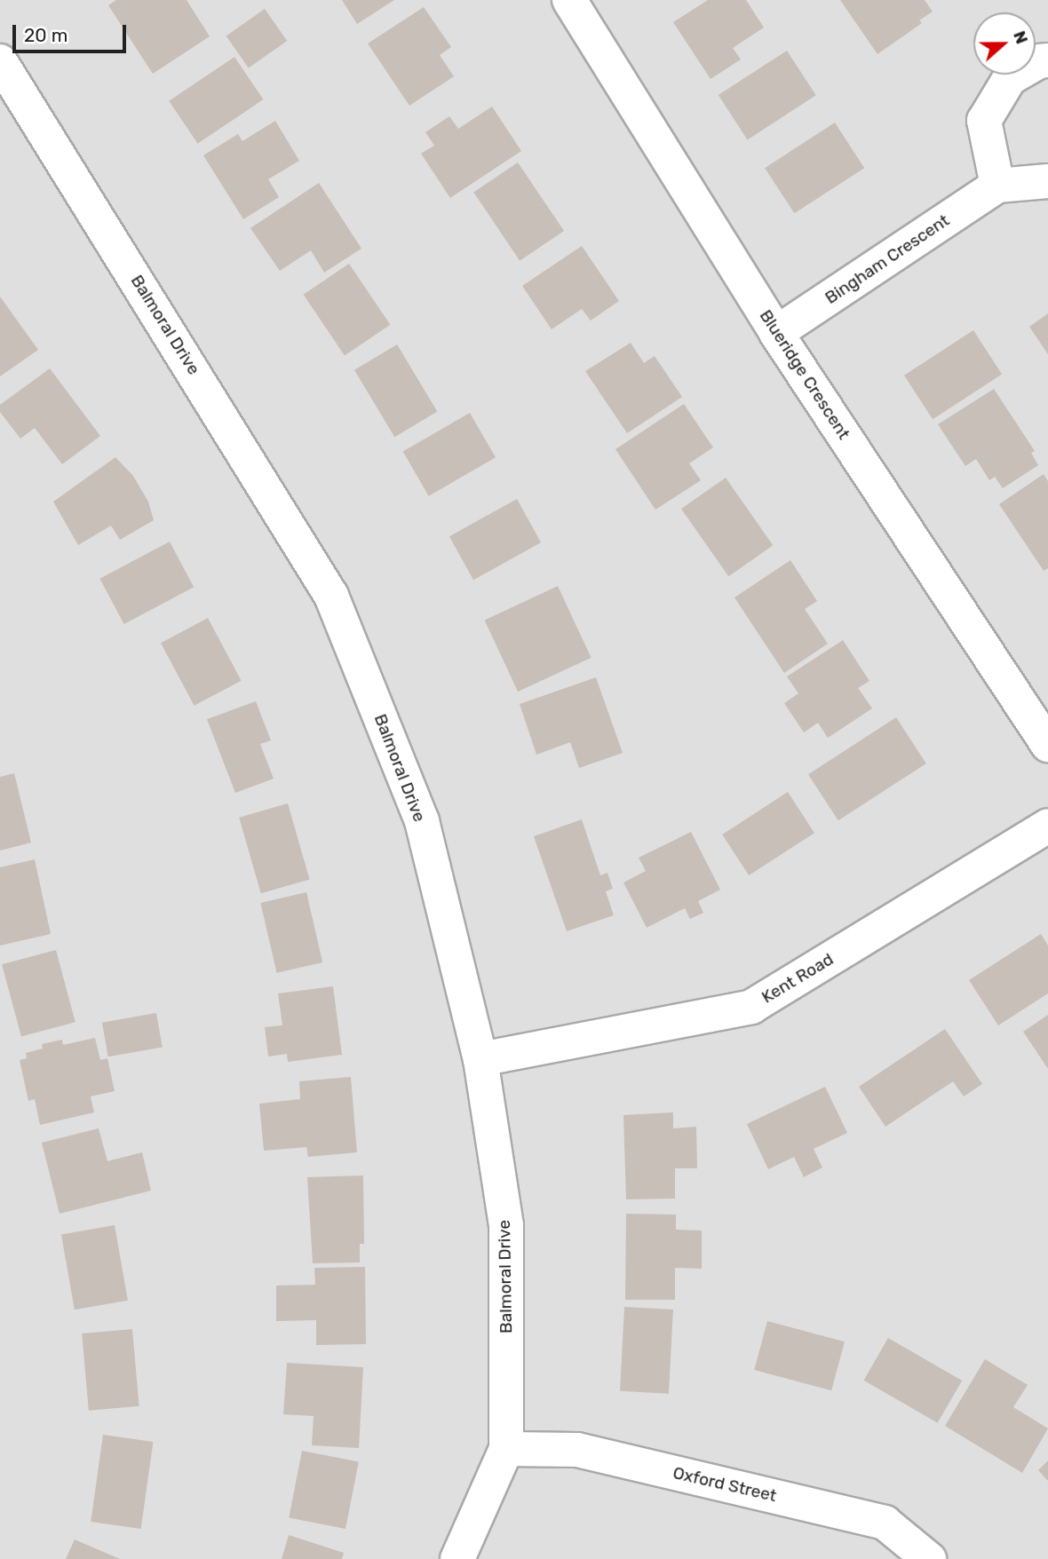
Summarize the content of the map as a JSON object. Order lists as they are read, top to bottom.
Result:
{
  "streets": {
    "street": [
      "Bingham Crescent",
      "Balmoral Drive",
      "Blueridge Crescent",
      "Kent Road",
      "Oxford Street"
    ]
  },
  "crossings": [
    ["Bingham Crescent", "Blueridge Crescent"],
    ["Balmoral Drive", "Kent Road"],
    ["Balmoral Drive", "Oxford Street"]
  ],
  "scale_bar": "20 m",
  "north": "right"
}
